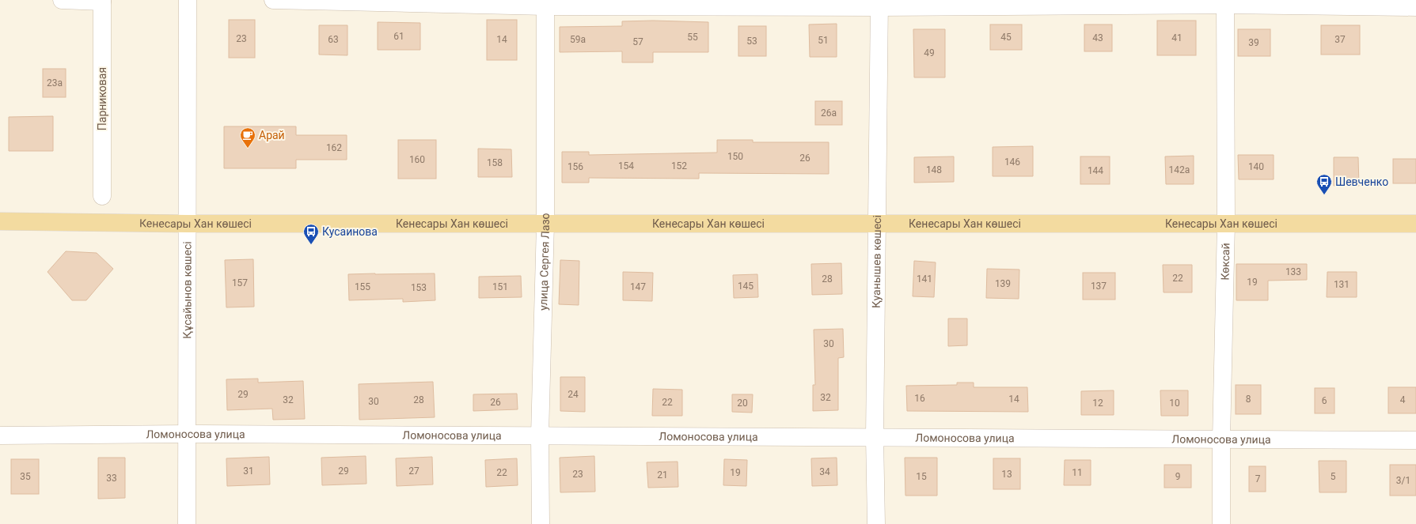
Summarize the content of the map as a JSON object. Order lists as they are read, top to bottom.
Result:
{
  "streets": {
    "main road": ["Кенесары Хан көшесі"],
    "street": [
      "Парниковая",
      "улица Сергея Лазо",
      "Қуанышев көшесі",
      "Көксай",
      "Құсайынов көшесі",
      "Ломоносова улица"
    ]
  },
  "crossings": [
    ["Кенесары Хан көшесі", "улица Сергея Лазо"],
    ["Кенесары Хан көшесі", "Қуанышев көшесі"],
    ["Кенесары Хан көшесі", "Көксай"],
    ["Кенесары Хан көшесі", "Құсайынов көшесі"],
    ["улица Сергея Лазо", "Ломоносова улица"],
    ["Қуанышев көшесі", "Ломоносова улица"],
    ["Көксай", "Ломоносова улица"],
    ["Құсайынов көшесі", "Ломоносова улица"]
  ],
  "places": {
    "cafe": ["Арай"],
    "bus stop": ["Шевченко", "Кусаинова"]
  },
  "house_numbers": [
    "61",
    "55",
    "45",
    "43",
    "41",
    "23",
    "63",
    "14",
    "59а",
    "37",
    "51",
    "53",
    "57",
    "39",
    "49",
    "23а",
    "26а",
    "162",
    "150",
    "26",
    "160",
    "146",
    "158",
    "154",
    "152",
    "156",
    "140",
    "148",
    "142а",
    "144",
    "133",
    "22",
    "28",
    "141",
    "19",
    "157",
    "139",
    "131",
    "145",
    "137",
    "155",
    "151",
    "147",
    "153",
    "30",
    "29",
    "24",
    "32",
    "16",
    "14",
    "8",
    "32",
    "28",
    "4",
    "6",
    "30",
    "26",
    "22",
    "20",
    "12",
    "10",
    "31",
    "29",
    "27",
    "34",
    "22",
    "19",
    "11",
    "23",
    "13",
    "21",
    "35",
    "15",
    "9",
    "5",
    "33",
    "7",
    "3/1"
  ]
}
